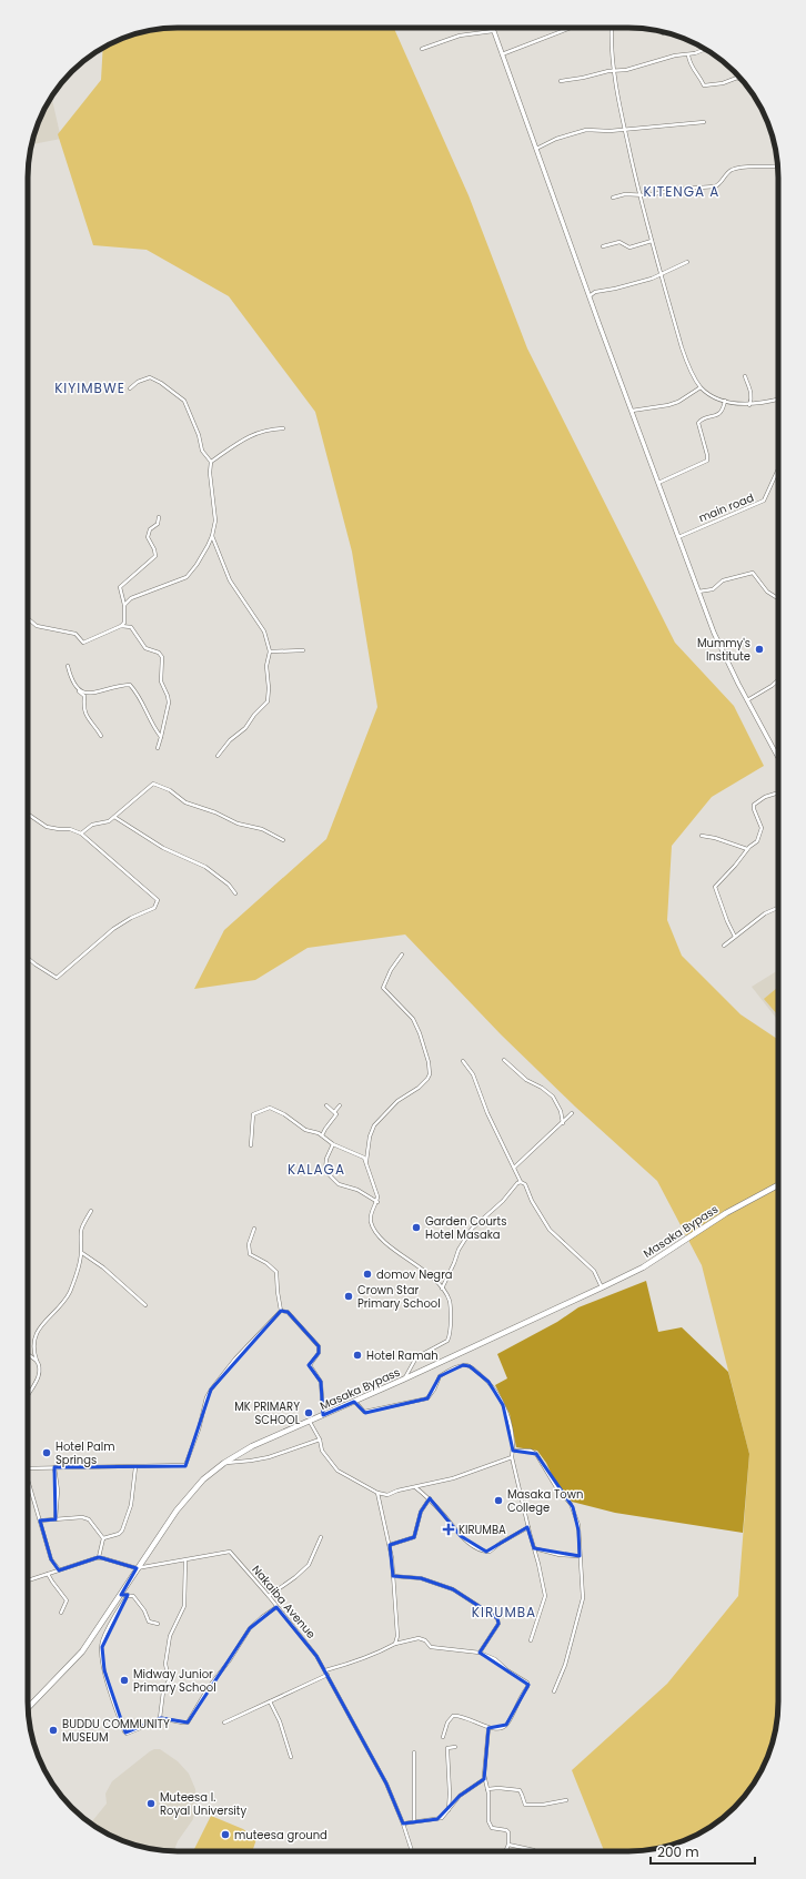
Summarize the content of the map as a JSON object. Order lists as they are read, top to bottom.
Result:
{
  "streets": {
    "highway": ["Masaka Bypass"],
    "street": ["main road", "Nakaiba Avenue"]
  },
  "crossings": [
    ["Masaka Bypass", "Nakaiba Avenue"]
  ],
  "districts": [
    "KITENGA A",
    "KIYIMBWE",
    "KALAGA",
    "KIRUMBA"
  ],
  "places": {
    "other": [
      "Mummy's Institute",
      "Garden Courts Hotel Masaka",
      "domov Negra",
      "Crown Star Primary School",
      "Hotel Ramah",
      "MK PRIMARY SCHOOL",
      "Hotel Palm Springs",
      "Masaka Town College",
      "Midway Junior Primary School",
      "BUDDU COMMUNITY MUSEUM",
      "Muteesa I. Royal University",
      "muteesa ground"
    ],
    "health": ["KIRUMBA"]
  },
  "scale_bar": "200 m"
}
